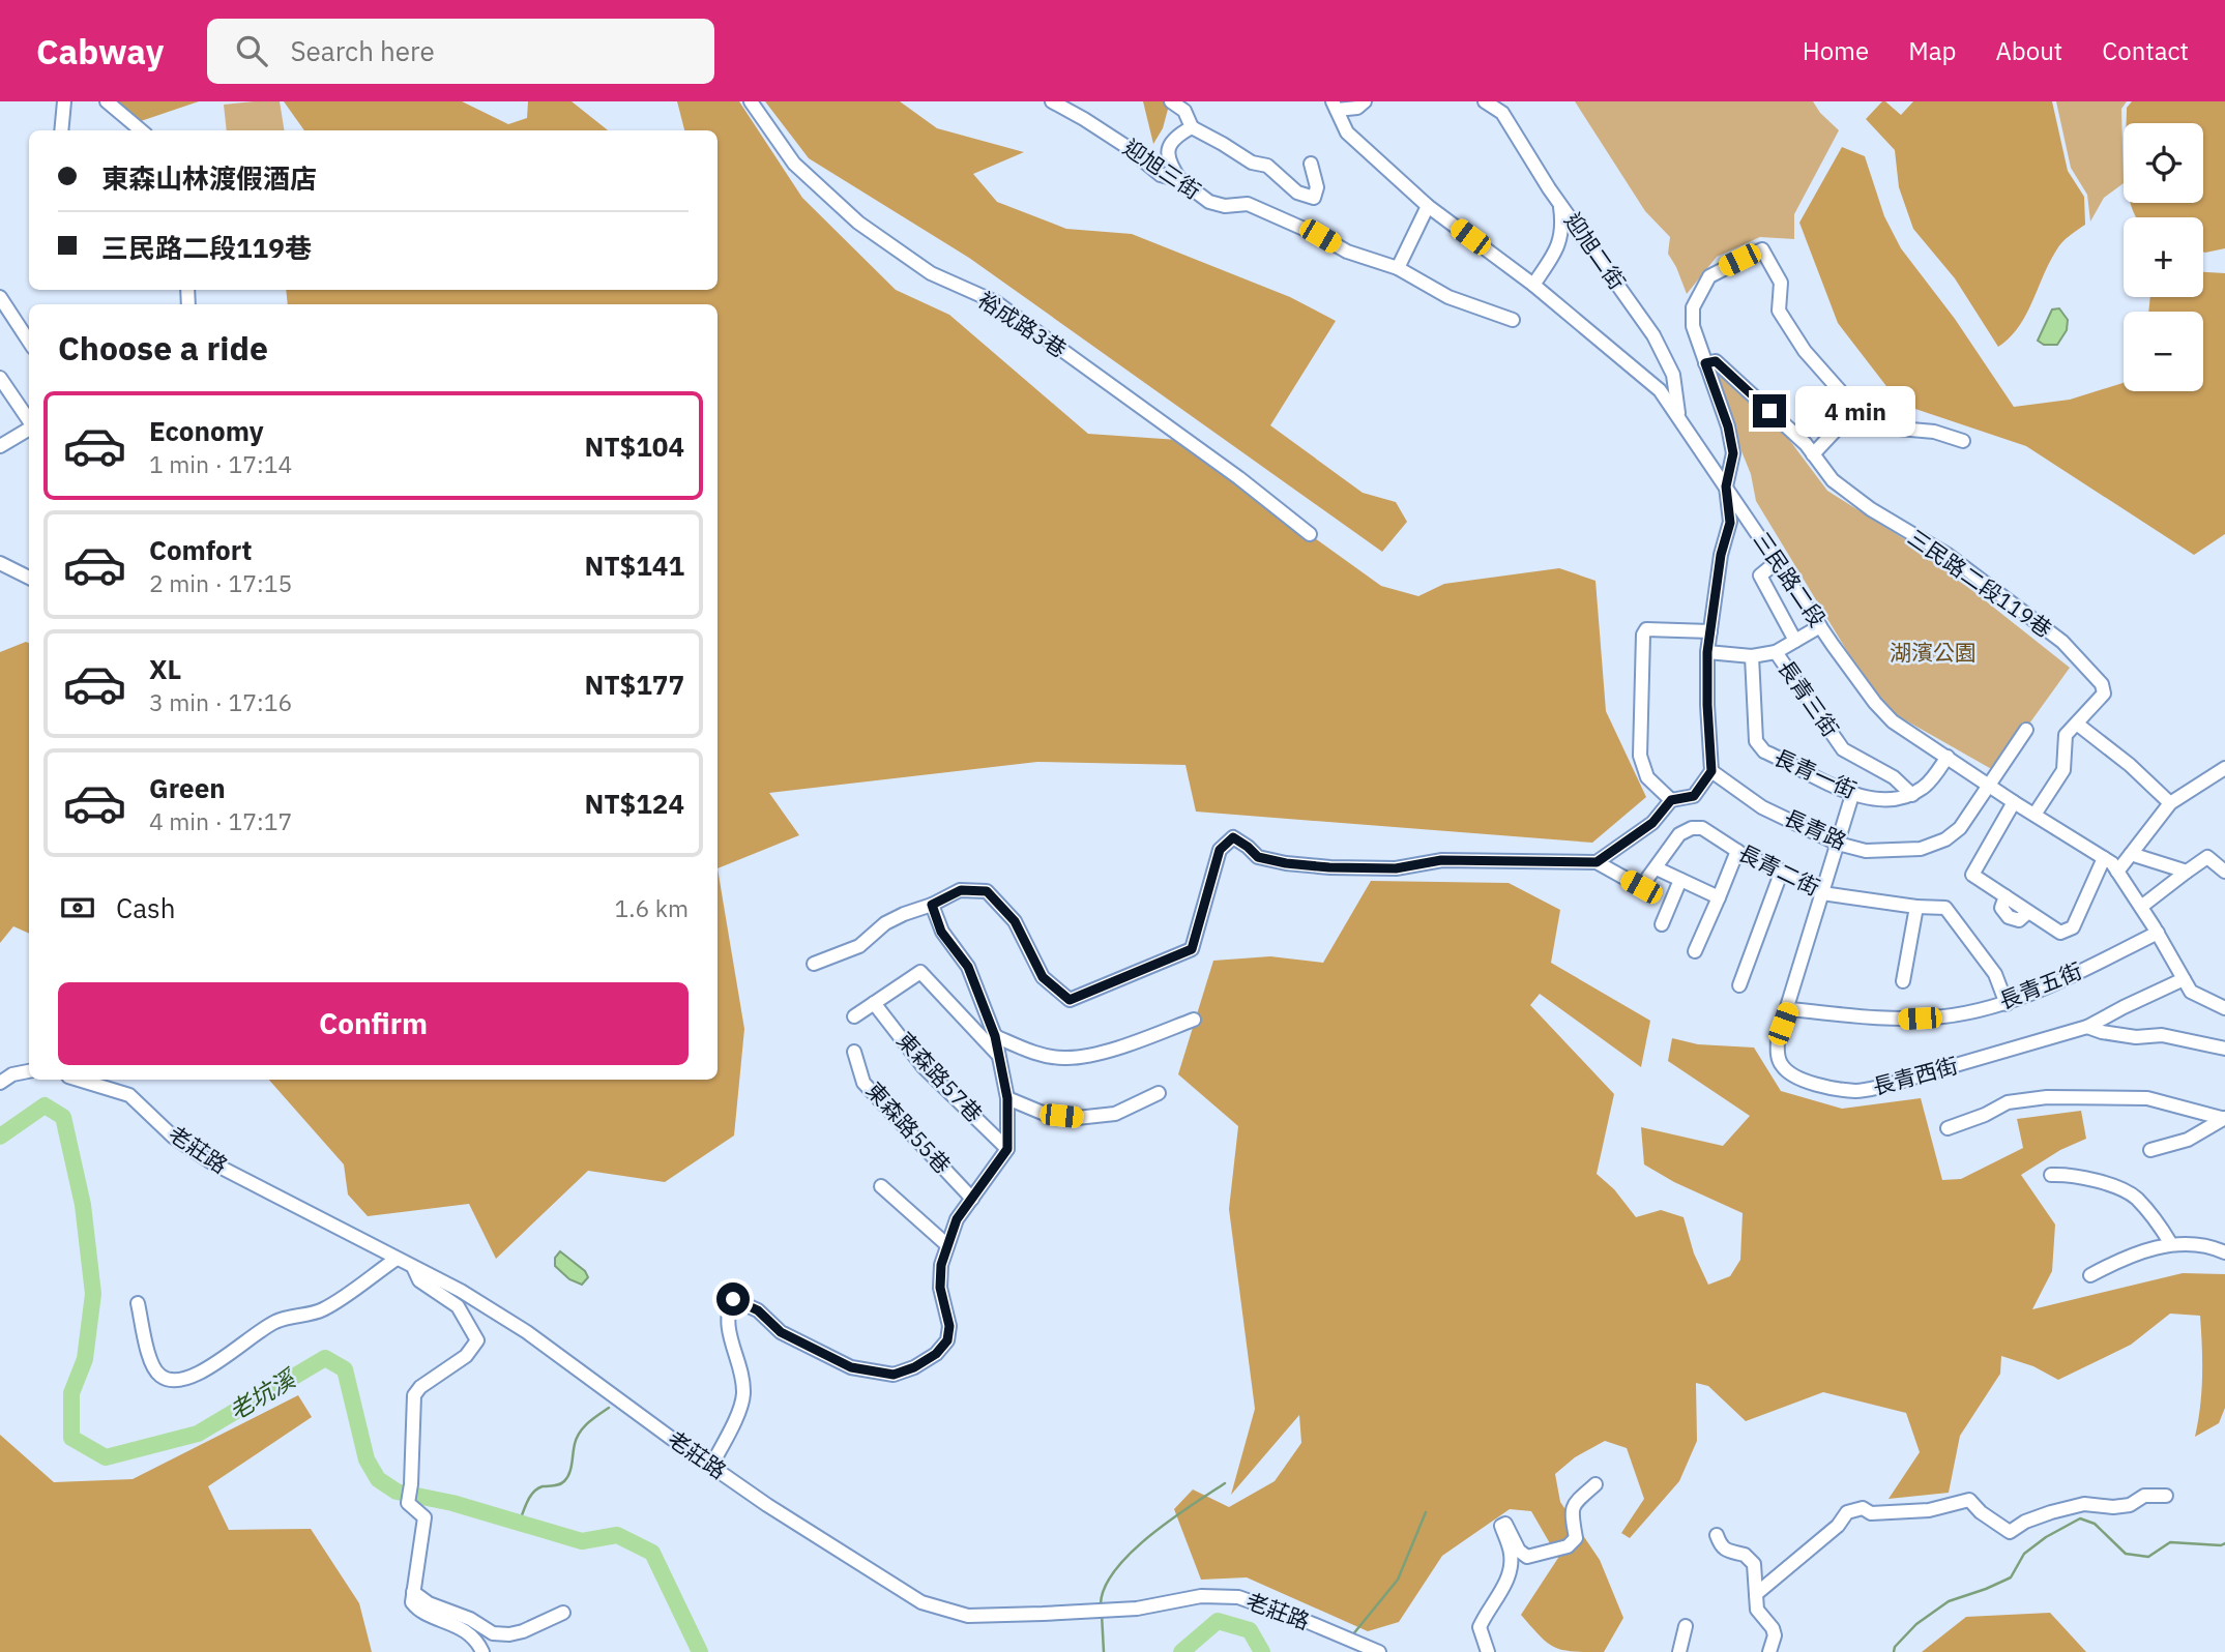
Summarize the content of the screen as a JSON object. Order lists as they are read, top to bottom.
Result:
{
  "streets": {
    "street": [
      "迎旭三街",
      "迎旭二街",
      "裕成路3巷",
      "三民路二段",
      "三民路二段119巷",
      "長青三街",
      "長青一街",
      "長青路",
      "長青二街",
      "長青五街",
      "長青西街",
      "東森路57巷",
      "東森路55巷",
      "老莊路"
    ]
  },
  "crossings": [
    ["迎旭二街", "三民路二段"],
    ["三民路二段", "三民路二段119巷"],
    ["三民路二段", "長青路"],
    ["三民路二段", "長青五街"],
    ["三民路二段", "長青西街"],
    ["長青三街", "長青一街"],
    ["長青一街", "長青西街"],
    ["長青路", "長青西街"],
    ["長青二街", "長青五街"],
    ["長青二街", "長青西街"],
    ["長青五街", "長青西街"]
  ],
  "water": ["老坑溪"],
  "parks": ["湖濱公園"],
  "page": {
    "header": "Cabway",
    "search": "Search here",
    "nav": [
      "Home",
      "Map",
      "About",
      "Contact"
    ],
    "map_buttons": ["+", "−"],
    "banner": ["東森山林渡假酒店", "三民路二段119巷"],
    "heading": "Choose a ride",
    "bubble": "4 min",
    "list": [
      {
        "name": "Economy",
        "note": "1 min · 17:14",
        "value": "NT$104"
      },
      {
        "name": "Comfort",
        "note": "2 min · 17:15",
        "value": "NT$141"
      },
      {
        "name": "XL",
        "note": "3 min · 17:16",
        "value": "NT$177"
      },
      {
        "name": "Green",
        "note": "4 min · 17:17",
        "value": "NT$124"
      }
    ],
    "pay": ["Cash", "1.6 km"],
    "buttons": "Confirm"
  }
}
